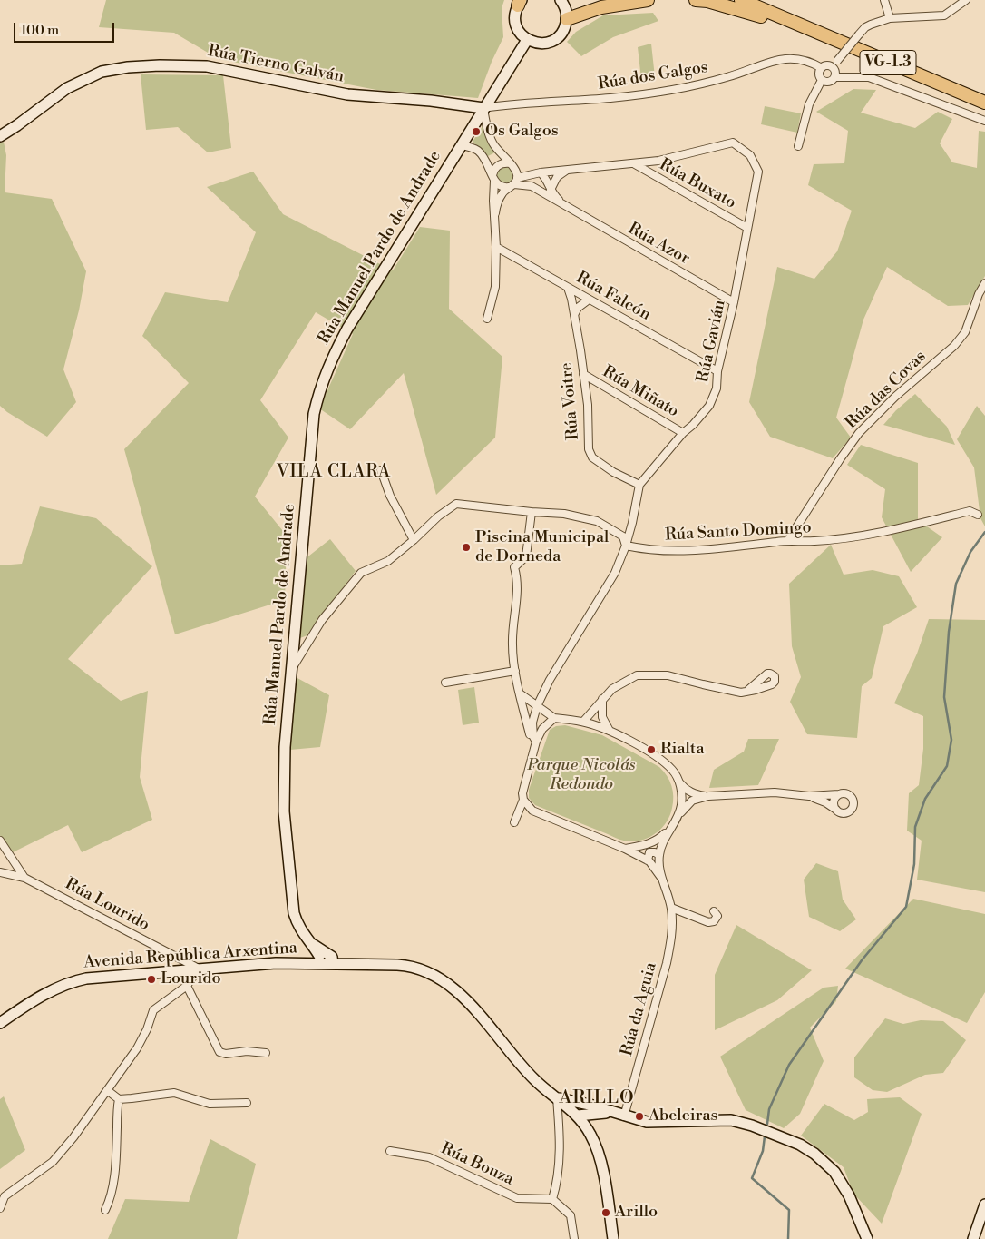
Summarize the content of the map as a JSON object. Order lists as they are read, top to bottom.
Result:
{
  "streets": {
    "highway": ["VG-1.3"],
    "street": [
      "Rúa Tierno Galván",
      "Rúa dos Galgos",
      "Rúa Buxato",
      "Rúa Azor",
      "Rúa Manuel Pardo de Andrade",
      "Rúa Falcón",
      "Rúa Gavián",
      "Rúa das Covas",
      "Rúa Miñato",
      "Rúa Voitre",
      "Rúa Santo Domingo",
      "Rúa Lourido",
      "Avenida República Arxentina",
      "Rúa da Aguia",
      "Rúa Bouza"
    ]
  },
  "crossings": [
    ["Rúa Tierno Galván", "Rúa dos Galgos"],
    ["Rúa Tierno Galván", "Rúa Manuel Pardo de Andrade"],
    ["Rúa dos Galgos", "Rúa Manuel Pardo de Andrade"],
    ["Rúa Buxato", "Rúa Gavián"],
    ["Rúa Azor", "Rúa Gavián"],
    ["Rúa Manuel Pardo de Andrade", "Avenida República Arxentina"],
    ["Rúa Falcón", "Rúa Gavián"],
    ["Rúa Falcón", "Rúa Voitre"],
    ["Rúa Gavián", "Rúa Miñato"],
    ["Rúa Gavián", "Rúa Voitre"],
    ["Rúa Gavián", "Rúa Santo Domingo"],
    ["Rúa das Covas", "Rúa Santo Domingo"],
    ["Rúa Miñato", "Rúa Voitre"],
    ["Rúa Lourido", "Avenida República Arxentina"]
  ],
  "districts": ["VILA CLARA", "ARILLO"],
  "parks": ["Parque Nicolás Redondo"],
  "places": [
    "Os Galgos",
    "Piscina Municipal de Dorneda",
    "Rialta",
    "Lourido",
    "Abeleiras",
    "Arillo"
  ],
  "scale_bar": "100 m"
}
